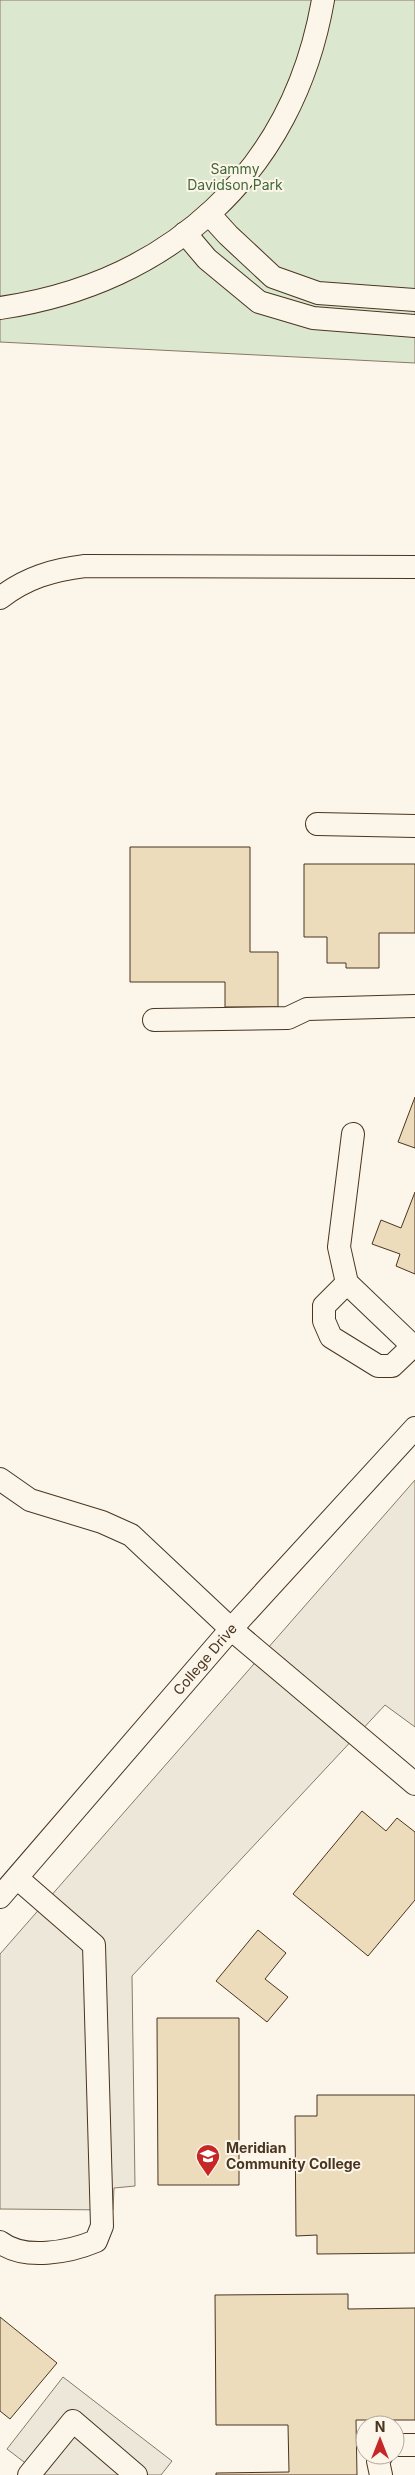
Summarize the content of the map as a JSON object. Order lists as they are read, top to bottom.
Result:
{
  "streets": {
    "street": ["College Drive"]
  },
  "parks": ["Sammy Davidson Park"],
  "places": {
    "school or university": ["Meridian Community College"]
  },
  "north": "top"
}
